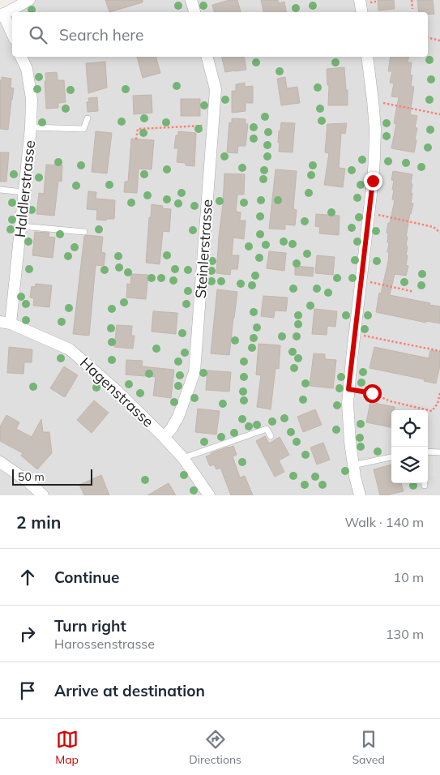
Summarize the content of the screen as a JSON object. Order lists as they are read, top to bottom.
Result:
{
  "streets": {
    "street": ["Haldlerstrasse", "Steinlerstrasse", "Hagenstrasse"]
  },
  "crossings": [
    ["Haldlerstrasse", "Hagenstrasse"],
    ["Steinlerstrasse", "Hagenstrasse"]
  ],
  "scale_bar": "50 m",
  "page": {
    "search": "Search here",
    "scale": "50 m",
    "heading": ["2 min", "Walk · 140 m"],
    "list": [
      ["Continue", "10 m"],
      ["Turn right", "Harossenstrasse", "130 m"],
      "Arrive at destination"
    ],
    "nav": ["Map", "Directions", "Saved"]
  }
}
